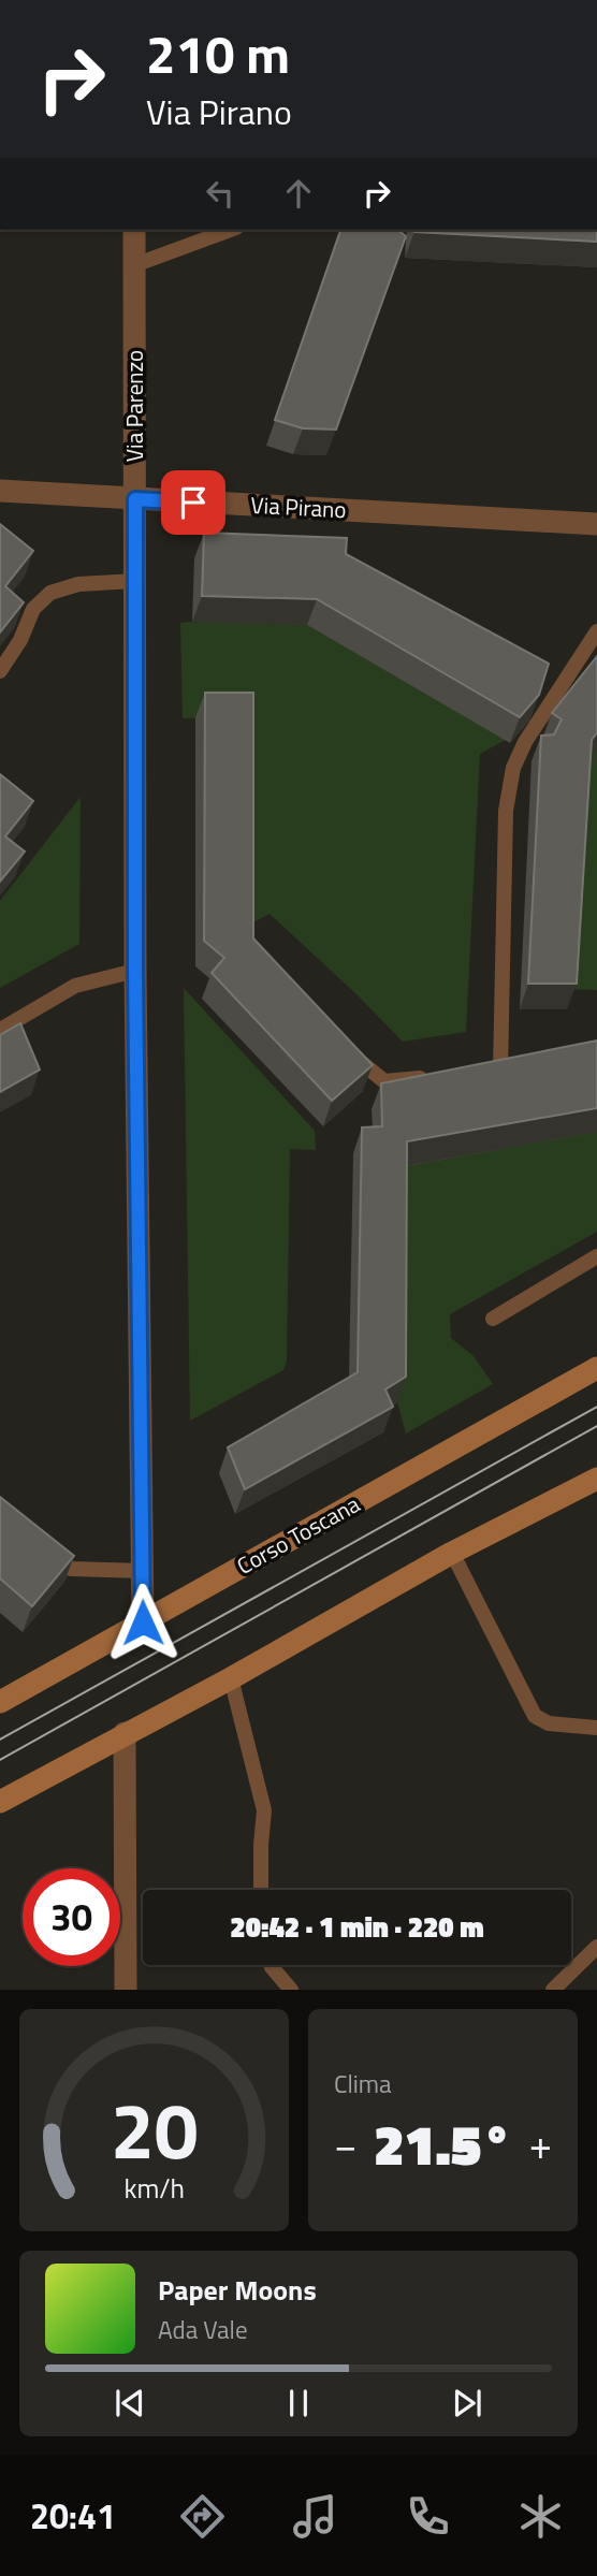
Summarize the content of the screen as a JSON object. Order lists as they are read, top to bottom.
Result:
{
  "streets": {
    "street": ["Via Parenzo", "Via Pirano", "Corso Toscana"]
  },
  "crossings": [
    ["Via Parenzo", "Via Pirano"],
    ["Via Parenzo", "Corso Toscana"]
  ],
  "page": {
    "turn": ["210 m", "Via Pirano"],
    "limit": "30",
    "trip": "20:42 · 1 min · 220 m",
    "tile": "Clima",
    "heat": ["−", "21.5°", "+"],
    "song": ["Paper Moons", "Ada Vale"],
    "tabs": "20:41",
    "gauge": ["20", "km/h"]
  }
}
